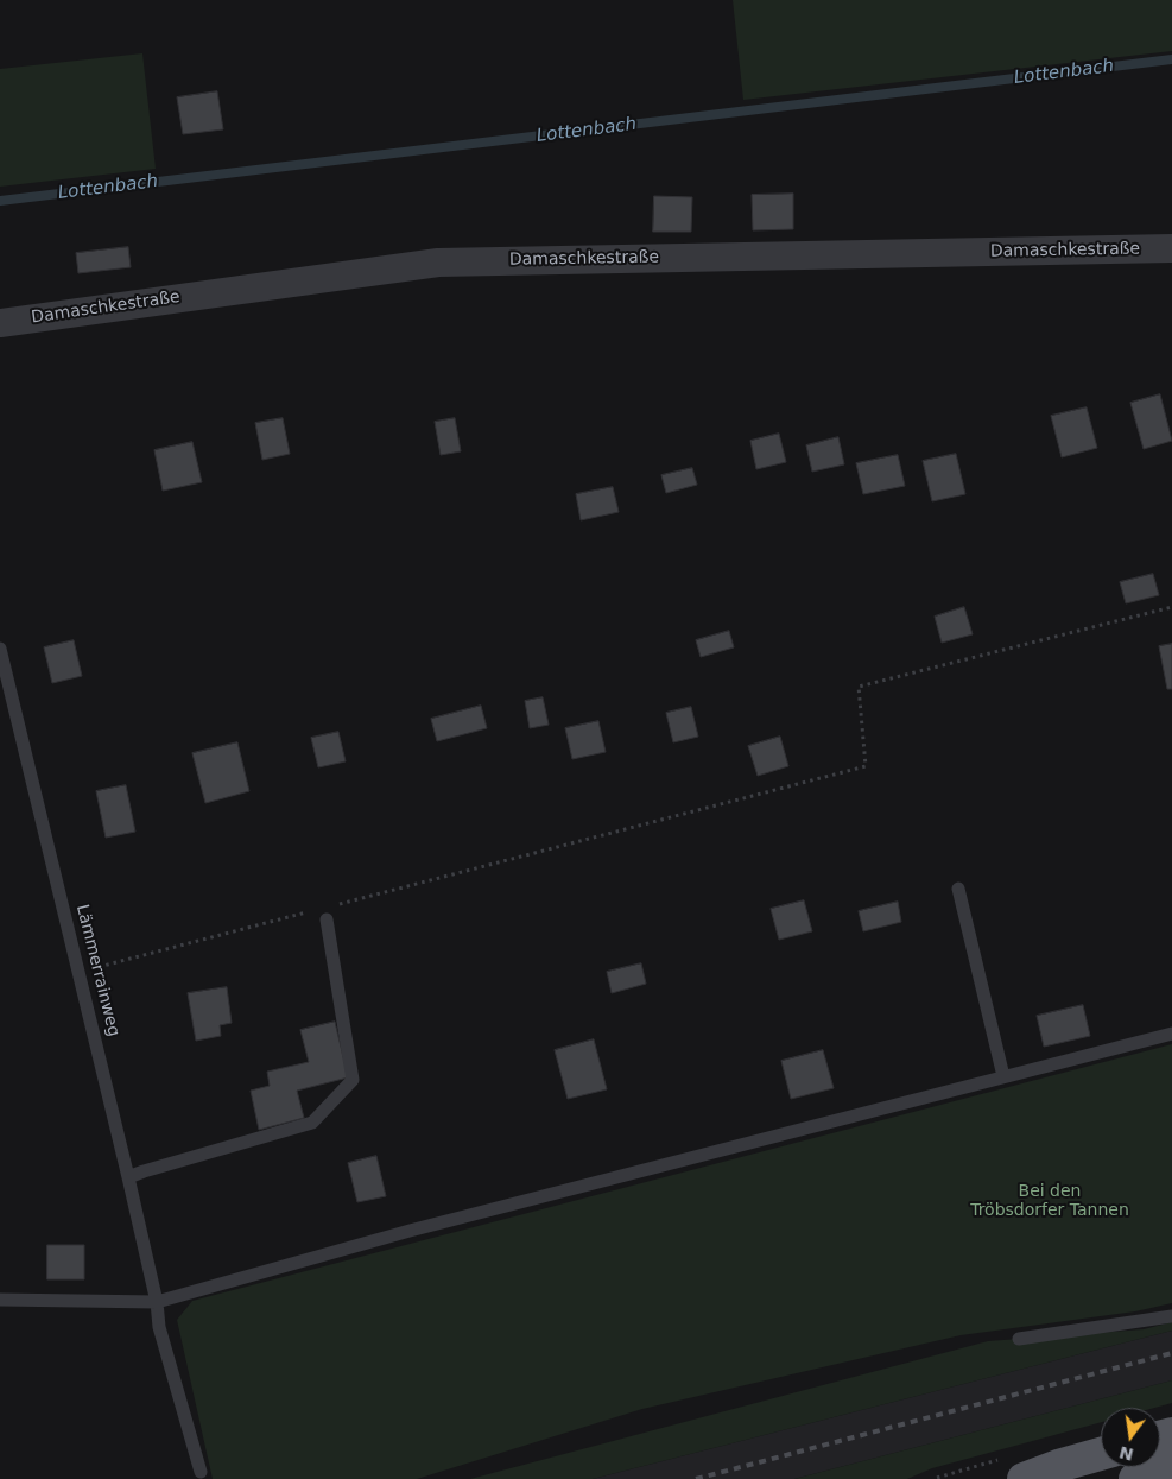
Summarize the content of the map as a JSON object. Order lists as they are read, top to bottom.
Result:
{
  "streets": {
    "street": ["Damaschkestraße"],
    "lane": ["Lämmerrainweg"]
  },
  "water": ["Lottenbach"],
  "parks": ["Bei den Tröbsdorfer Tannen"],
  "north": "bottom"
}
